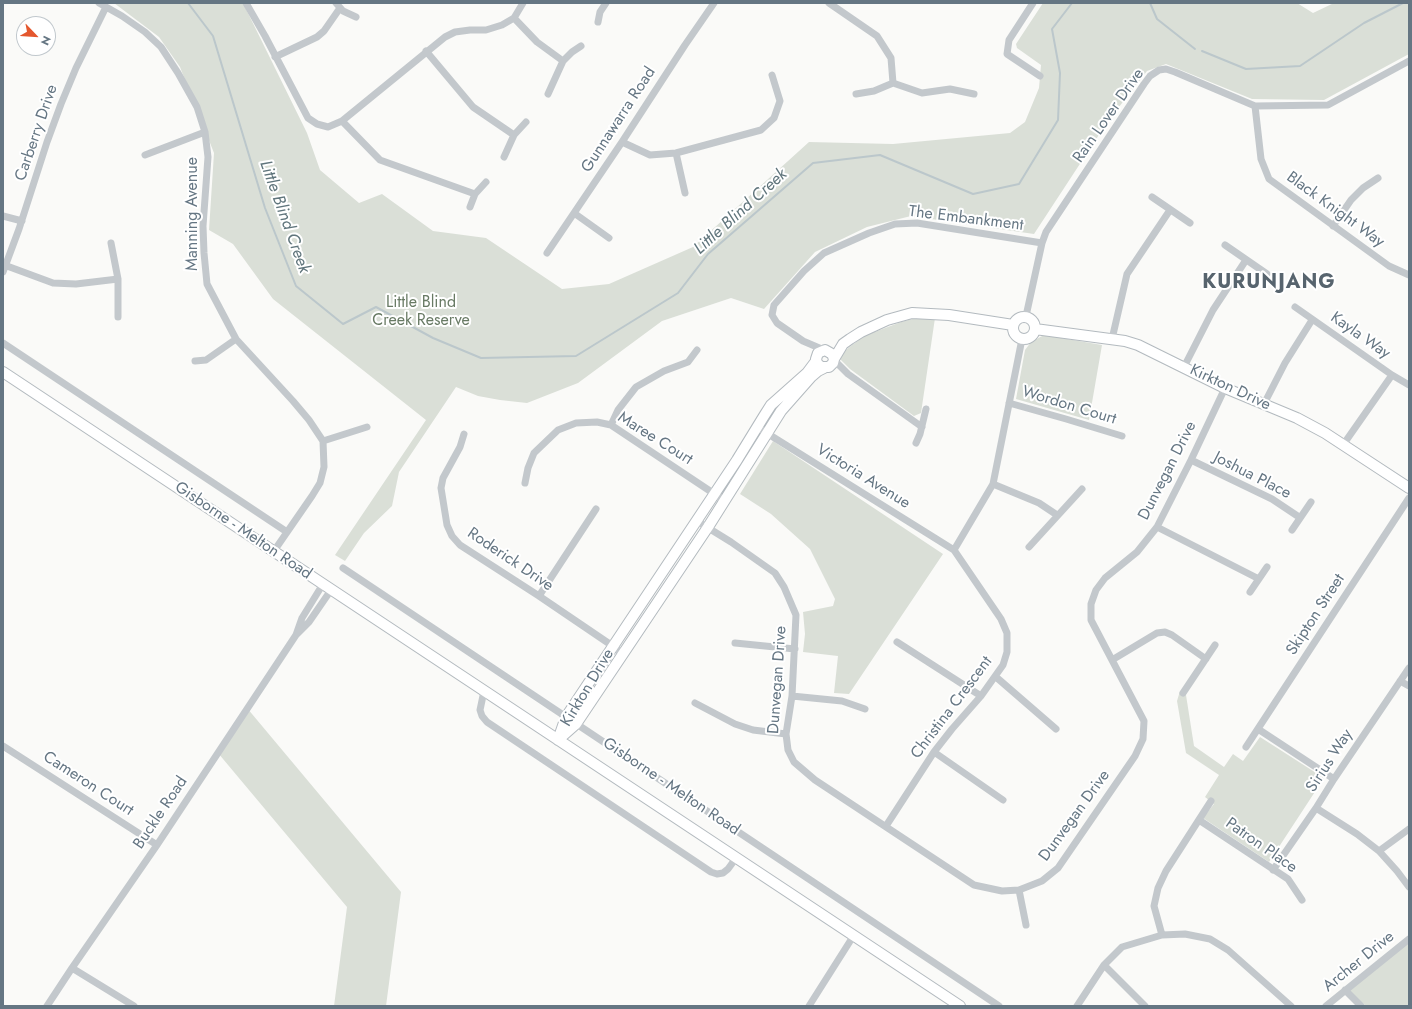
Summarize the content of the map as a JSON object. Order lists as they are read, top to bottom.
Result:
{
  "streets": {
    "street": [
      "Rain Lover Drive",
      "Gunnawarra Road",
      "Carberry Drive",
      "Black Knight Way",
      "Manning Avenue",
      "The Embankment",
      "Kayla Way",
      "Kirkton Drive",
      "Wordon Court",
      "Maree Court",
      "Dunvegan Drive",
      "Joshua Place",
      "Victoria Avenue",
      "Gisborne - Melton Road",
      "Roderick Drive",
      "Skipton Street",
      "Christina Crescent",
      "Sirius Way",
      "Cameron Court",
      "Buckle Road",
      "Patron Place",
      "Archer Drive"
    ]
  },
  "crossings": [
    ["Rain Lover Drive", "Black Knight Way"],
    ["Rain Lover Drive", "The Embankment"],
    ["Carberry Drive", "Manning Avenue"],
    ["Manning Avenue", "Gisborne - Melton Road"],
    ["The Embankment", "Kirkton Drive"],
    ["Kayla Way", "Kirkton Drive"],
    ["Kirkton Drive", "Maree Court"],
    ["Kirkton Drive", "Dunvegan Drive"],
    ["Kirkton Drive", "Victoria Avenue"],
    ["Kirkton Drive", "Gisborne - Melton Road"],
    ["Kirkton Drive", "Roderick Drive"],
    ["Dunvegan Drive", "Joshua Place"],
    ["Dunvegan Drive", "Christina Crescent"],
    ["Victoria Avenue", "Christina Crescent"],
    ["Gisborne - Melton Road", "Buckle Road"],
    ["Sirius Way", "Patron Place"],
    ["Cameron Court", "Buckle Road"]
  ],
  "districts": ["KURUNJANG"],
  "water": ["Little Blind Creek"],
  "parks": ["Little Blind Creek Reserve"],
  "north": "bottom right"
}
